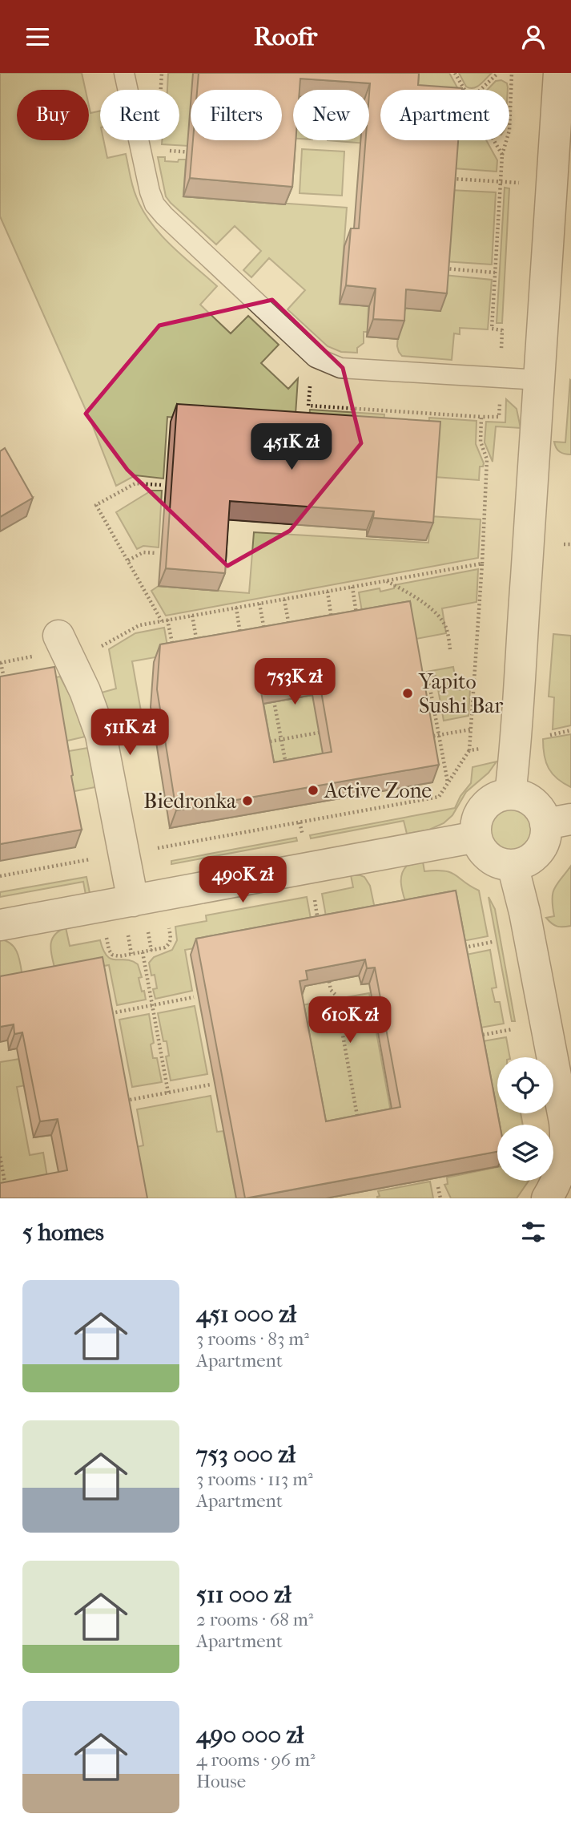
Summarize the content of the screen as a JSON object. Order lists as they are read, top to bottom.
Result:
{
  "places": ["Yapito Sushi Bar", "Active Zone", "Biedronka"],
  "page": {
    "header": "Roofr",
    "chip": [
      "Buy",
      "Rent",
      "Filters",
      "New",
      "Apartment"
    ],
    "price": [
      "451K zł",
      "753K zł",
      "511K zł",
      "490K zł",
      "610K zł"
    ],
    "heading": "5 homes",
    "list": [
      {
        "name": "451 000 zł",
        "note": "3 rooms · 83 m² · Apartment"
      },
      {
        "name": "753 000 zł",
        "note": "3 rooms · 113 m² · Apartment"
      },
      {
        "name": "511 000 zł",
        "note": "2 rooms · 68 m² · Apartment"
      },
      {
        "name": "490 000 zł",
        "note": "4 rooms · 96 m² · House"
      }
    ]
  }
}
